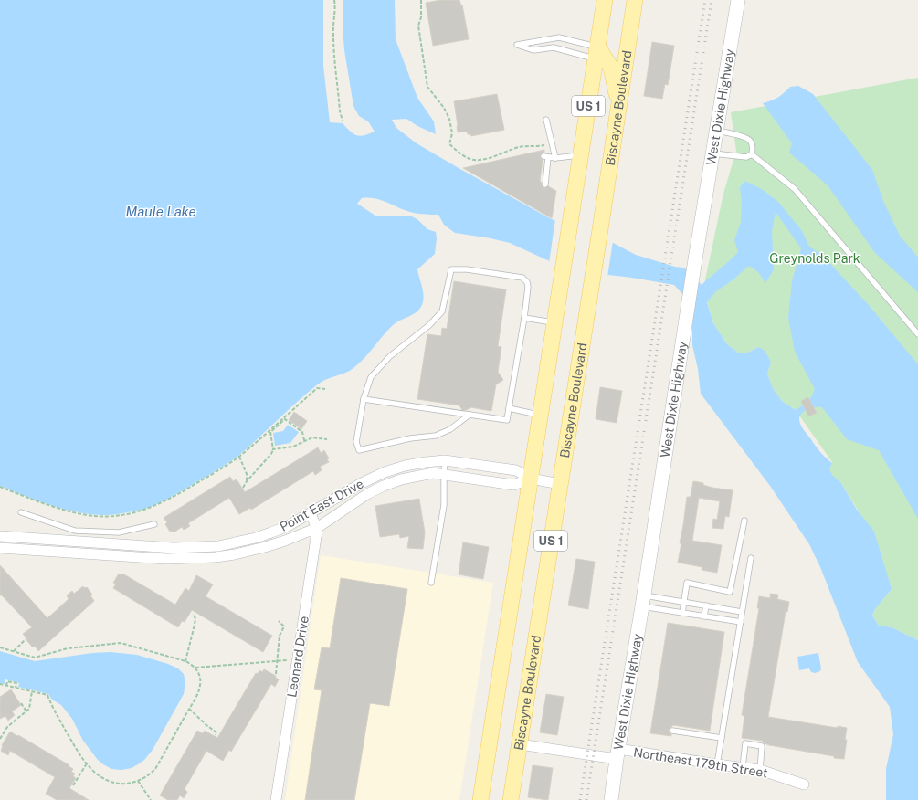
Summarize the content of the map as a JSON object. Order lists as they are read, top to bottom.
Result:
{
  "streets": {
    "main road": ["US 1", "Biscayne Boulevard"],
    "street": [
      "West Dixie Highway",
      "Point East Drive",
      "Leonard Drive",
      "Northeast 179th Street"
    ]
  },
  "crossings": [
    ["US 1", "Point East Drive"],
    ["Biscayne Boulevard", "Point East Drive"],
    ["Biscayne Boulevard", "Northeast 179th Street"],
    ["West Dixie Highway", "Northeast 179th Street"],
    ["Point East Drive", "Leonard Drive"]
  ],
  "water": ["Maule Lake"],
  "parks": ["Greynolds Park"]
}
